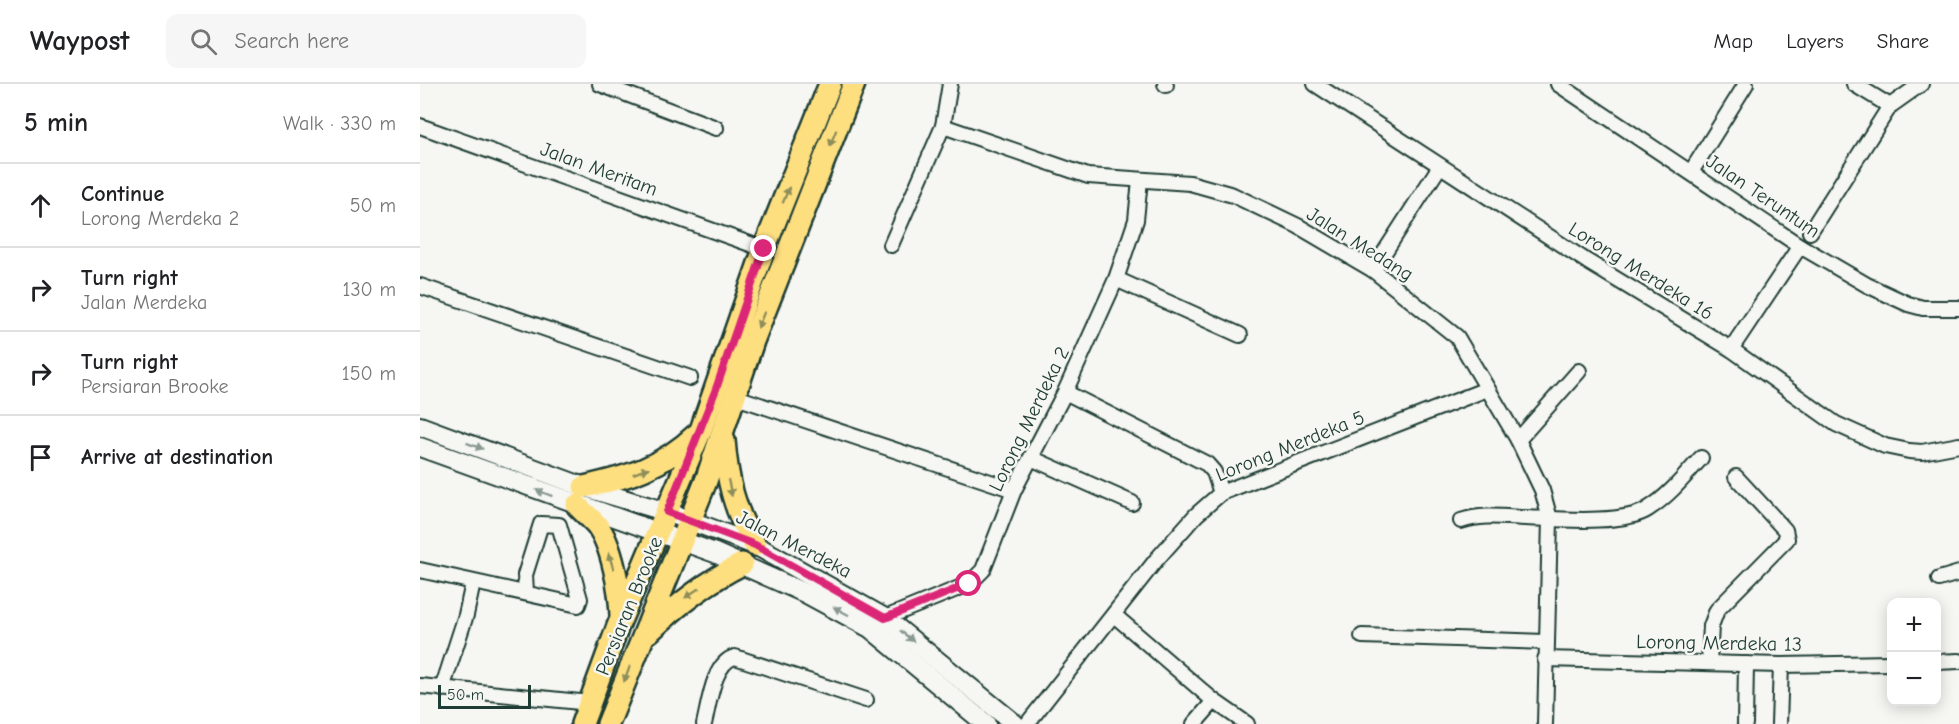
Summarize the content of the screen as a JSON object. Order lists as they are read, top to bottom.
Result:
{
  "streets": {
    "main road": ["Jalan Merdeka", "Persiaran Brooke"],
    "street": [
      "Jalan Meritam",
      "Jalan Teruntum",
      "Jalan Medang",
      "Lorong Merdeka 16",
      "Lorong Merdeka 2",
      "Lorong Merdeka 5",
      "Lorong Merdeka 13"
    ]
  },
  "crossings": [
    ["Jalan Meritam", "Persiaran Brooke"],
    ["Jalan Medang", "Lorong Merdeka 2"],
    ["Jalan Medang", "Lorong Merdeka 5"],
    ["Jalan Medang", "Lorong Merdeka 13"],
    ["Lorong Merdeka 2", "Jalan Merdeka"],
    ["Jalan Merdeka", "Persiaran Brooke"]
  ],
  "scale_bar": "50 m",
  "page": {
    "header": "Waypost",
    "search": "Search here",
    "nav": ["Map", "Layers", "Share"],
    "heading": ["5 min", "Walk · 330 m"],
    "list": [
      ["Continue", "Lorong Merdeka 2", "50 m"],
      ["Turn right", "Jalan Merdeka", "130 m"],
      ["Turn right", "Persiaran Brooke", "150 m"],
      "Arrive at destination"
    ],
    "map_buttons": ["+", "−"],
    "scale": "50 m"
  }
}
